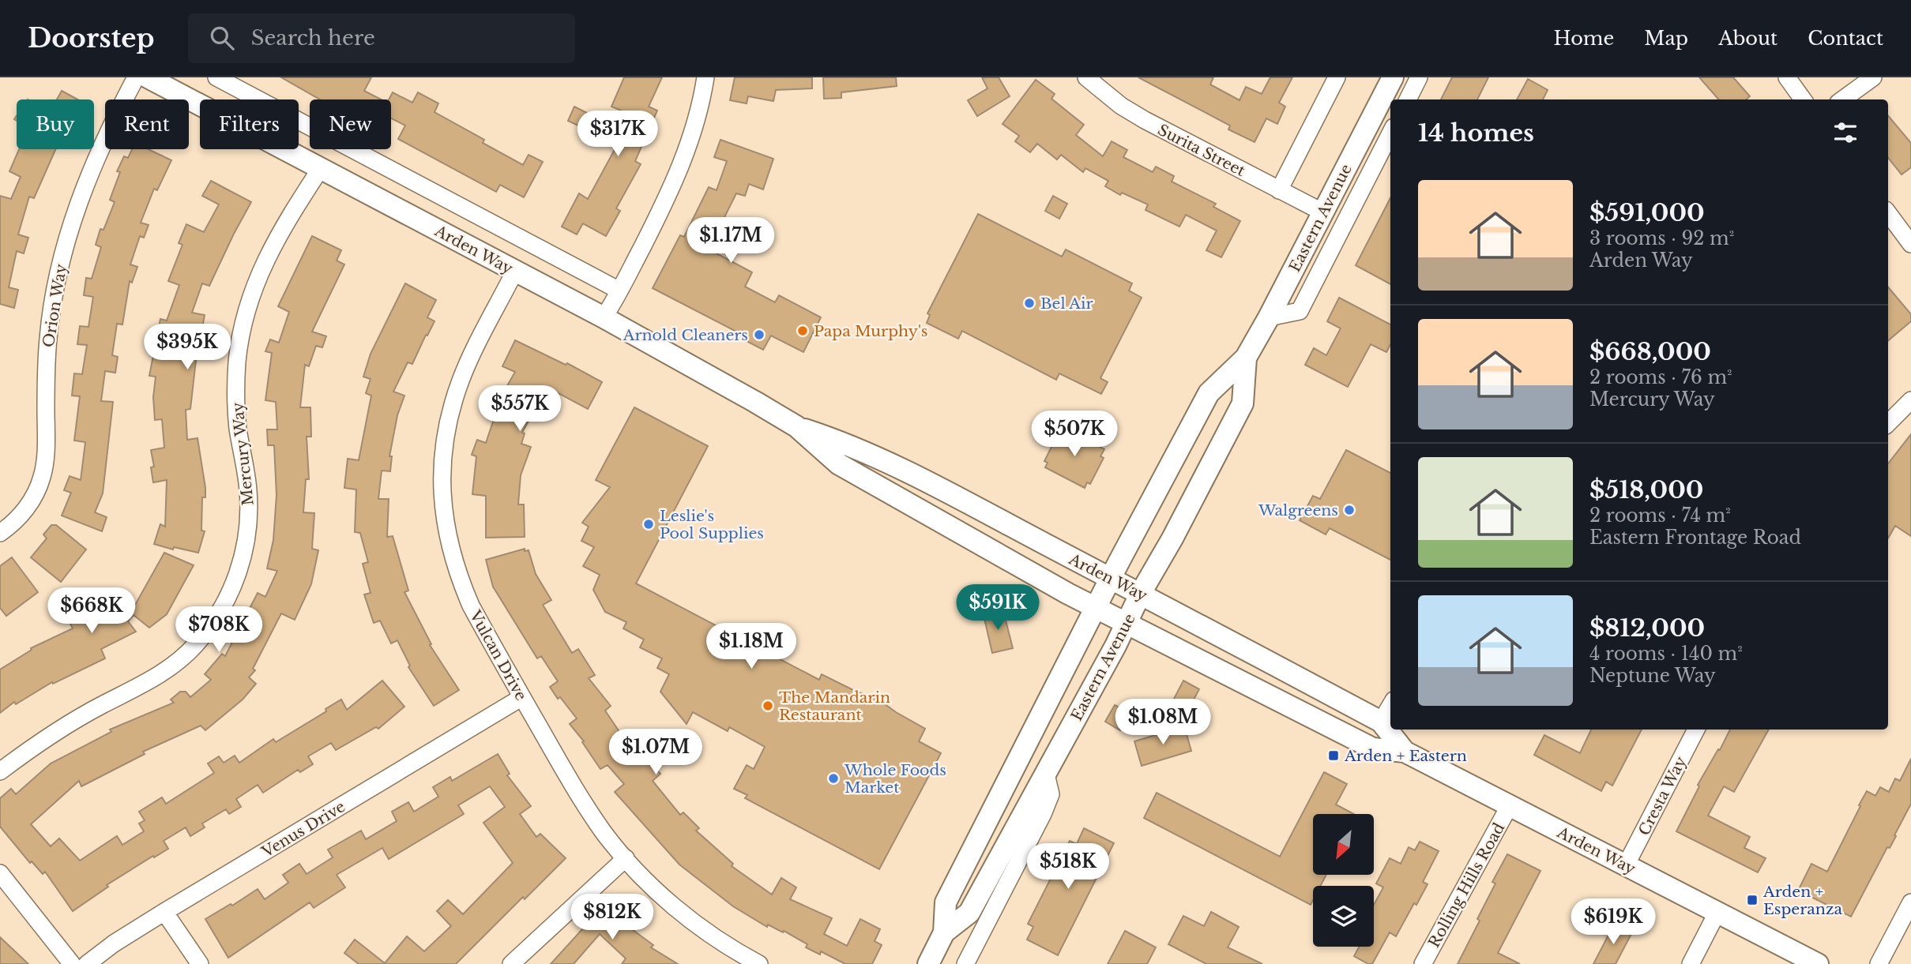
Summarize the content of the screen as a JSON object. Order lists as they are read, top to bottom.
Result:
{
  "streets": {
    "main road": ["Eastern Avenue", "Arden Way"],
    "street": [
      "Surita Street",
      "Orion Way",
      "Mercury Way",
      "Vulcan Drive",
      "Cresta Way",
      "Venus Drive",
      "Rolling Hills Road"
    ]
  },
  "crossings": [
    ["Surita Street", "Eastern Avenue"],
    ["Eastern Avenue", "Arden Way"],
    ["Arden Way", "Mercury Way"],
    ["Arden Way", "Vulcan Drive"],
    ["Arden Way", "Cresta Way"],
    ["Arden Way", "Rolling Hills Road"],
    ["Vulcan Drive", "Venus Drive"]
  ],
  "places": {
    "other": [
      "Bel Air",
      "Papa Murphy's",
      "Arnold Cleaners",
      "Walgreens",
      "Leslie's Pool Supplies",
      "The Mandarin Restaurant",
      "Whole Foods Market"
    ],
    "transit": ["Arden + Eastern", "Arden + Esperanza"]
  },
  "north": "bottom left",
  "page": {
    "header": "Doorstep",
    "search": "Search here",
    "nav": [
      "Home",
      "Map",
      "About",
      "Contact"
    ],
    "chip": [
      "Buy",
      "Rent",
      "Filters",
      "New"
    ],
    "heading": "14 homes",
    "price": [
      "$317K",
      "$1.17M",
      "$395K",
      "$557K",
      "$507K",
      "$591K",
      "$668K",
      "$708K",
      "$1.18M",
      "$1.08M",
      "$1.07M",
      "$518K",
      "$812K",
      "$619K"
    ],
    "list": [
      {
        "name": "$591,000",
        "note": "3 rooms · 92 m² · Arden Way"
      },
      {
        "name": "$668,000",
        "note": "2 rooms · 76 m² · Mercury Way"
      },
      {
        "name": "$518,000",
        "note": "2 rooms · 74 m² · Eastern Frontage Road"
      },
      {
        "name": "$812,000",
        "note": "4 rooms · 140 m² · Neptune Way"
      }
    ]
  }
}
